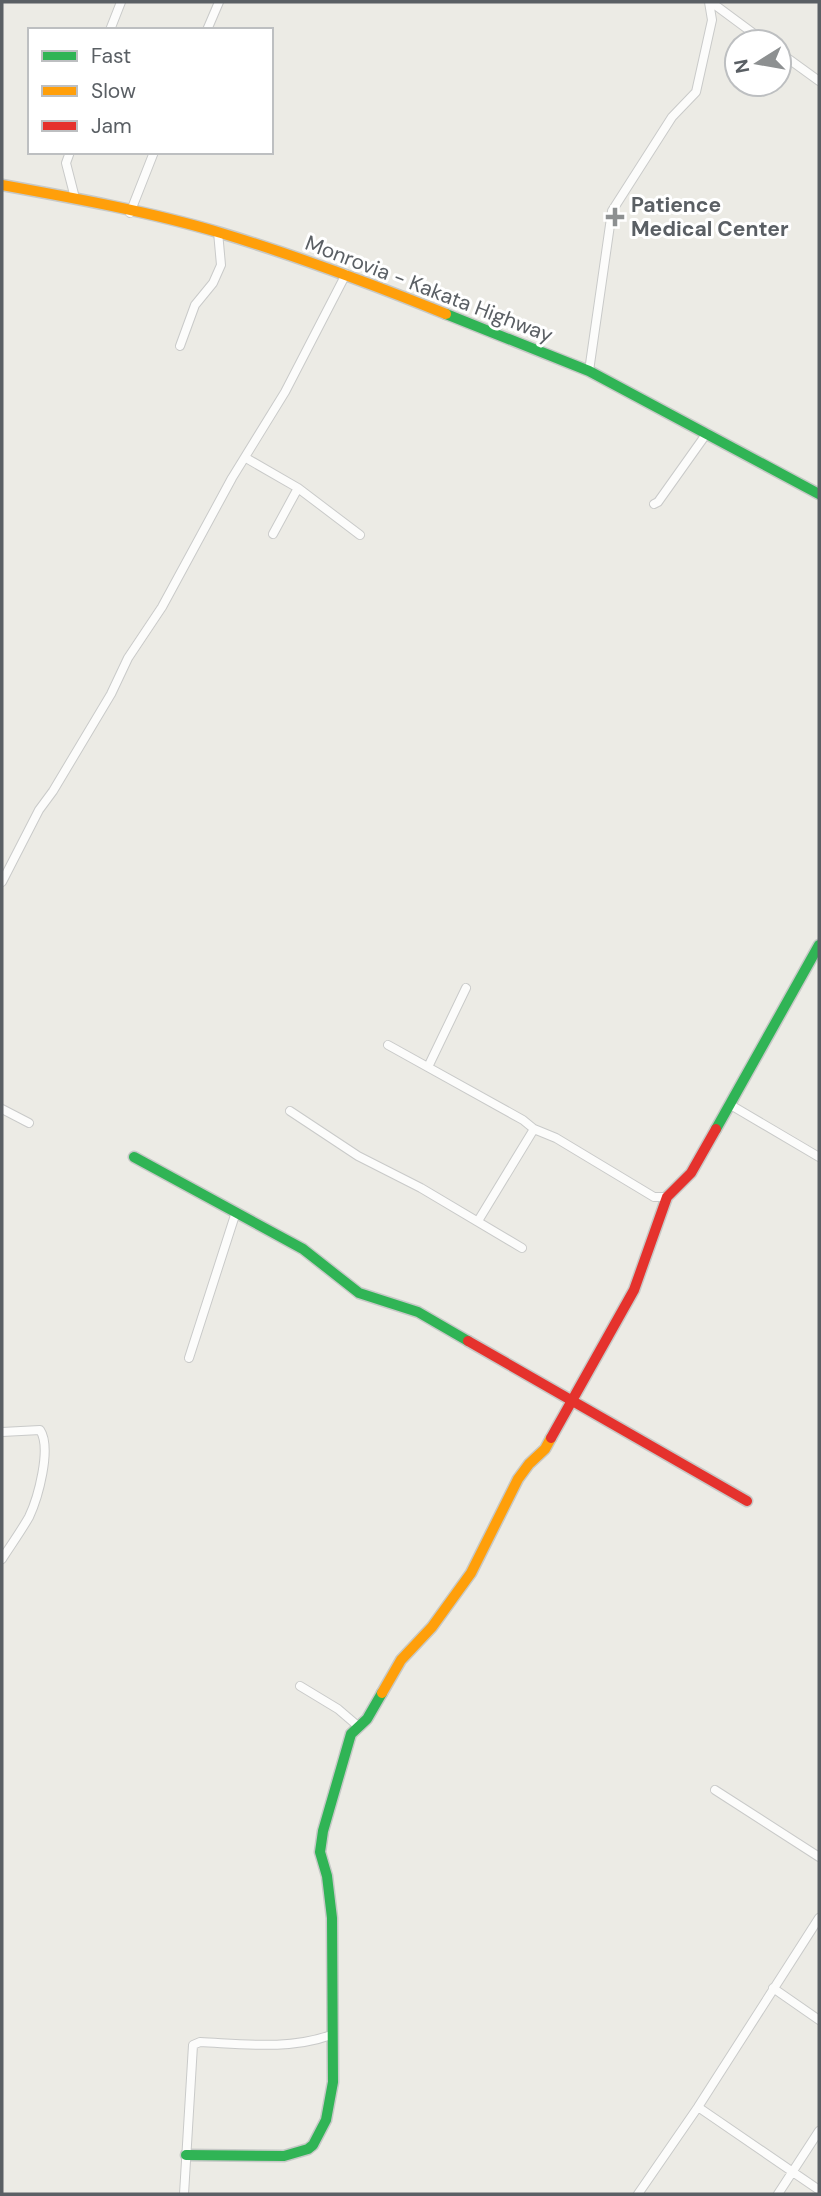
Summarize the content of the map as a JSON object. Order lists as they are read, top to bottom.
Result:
{
  "streets": {
    "main road": ["Monrovia - Kakata Highway"]
  },
  "places": {
    "health": ["Patience Medical Center"]
  },
  "legend": ["Fast", "Slow", "Jam"],
  "north": "left"
}
